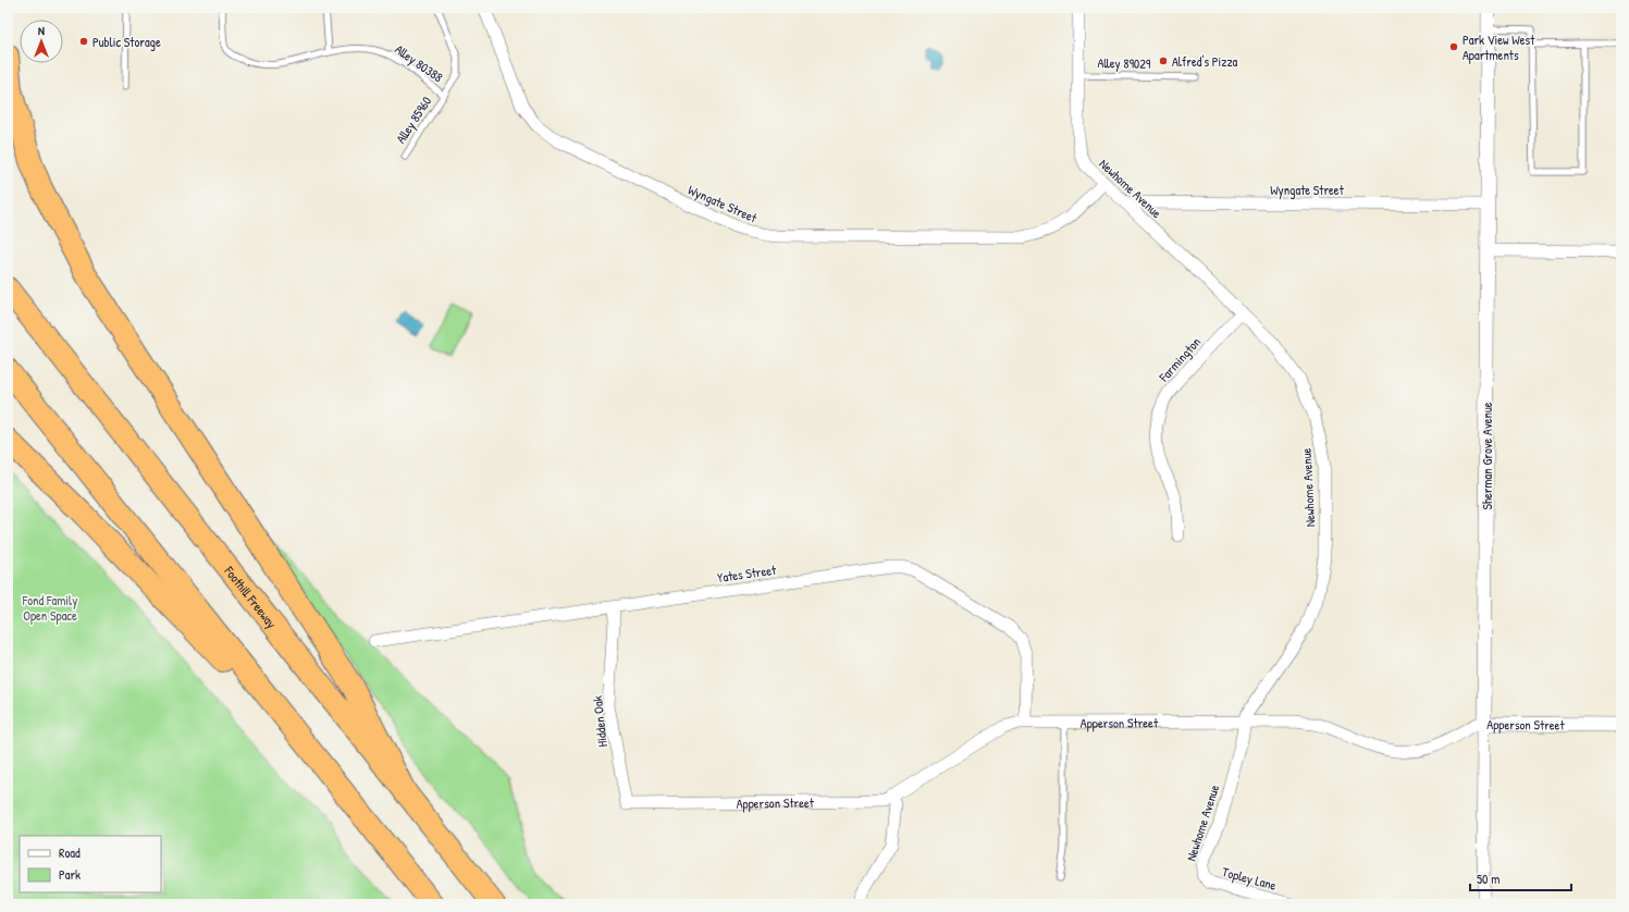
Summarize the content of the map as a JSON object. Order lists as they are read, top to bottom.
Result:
{
  "streets": {
    "highway": ["Foothill Freeway"],
    "street": [
      "Newhome Avenue",
      "Wyngate Street",
      "Farmington",
      "Sherman Grove Avenue",
      "Yates Street",
      "Hidden Oak",
      "Apperson Street",
      "Topley Lane"
    ],
    "lane": ["Alley 80388", "Alley 89029", "Alley 85960"]
  },
  "crossings": [
    ["Alley 80388", "Alley 85960"],
    ["Alley 89029", "Newhome Avenue"],
    ["Newhome Avenue", "Wyngate Street"],
    ["Newhome Avenue", "Farmington"],
    ["Newhome Avenue", "Apperson Street"],
    ["Newhome Avenue", "Topley Lane"],
    ["Wyngate Street", "Sherman Grove Avenue"],
    ["Sherman Grove Avenue", "Apperson Street"],
    ["Yates Street", "Hidden Oak"],
    ["Yates Street", "Apperson Street"],
    ["Hidden Oak", "Apperson Street"]
  ],
  "parks": ["Fond Family Open Space"],
  "places": ["Public Storage", "Park View West Apartments", "Alfred's Pizza"],
  "legend": ["Road", "Park"],
  "scale_bar": "50 m",
  "north": "top"
}
